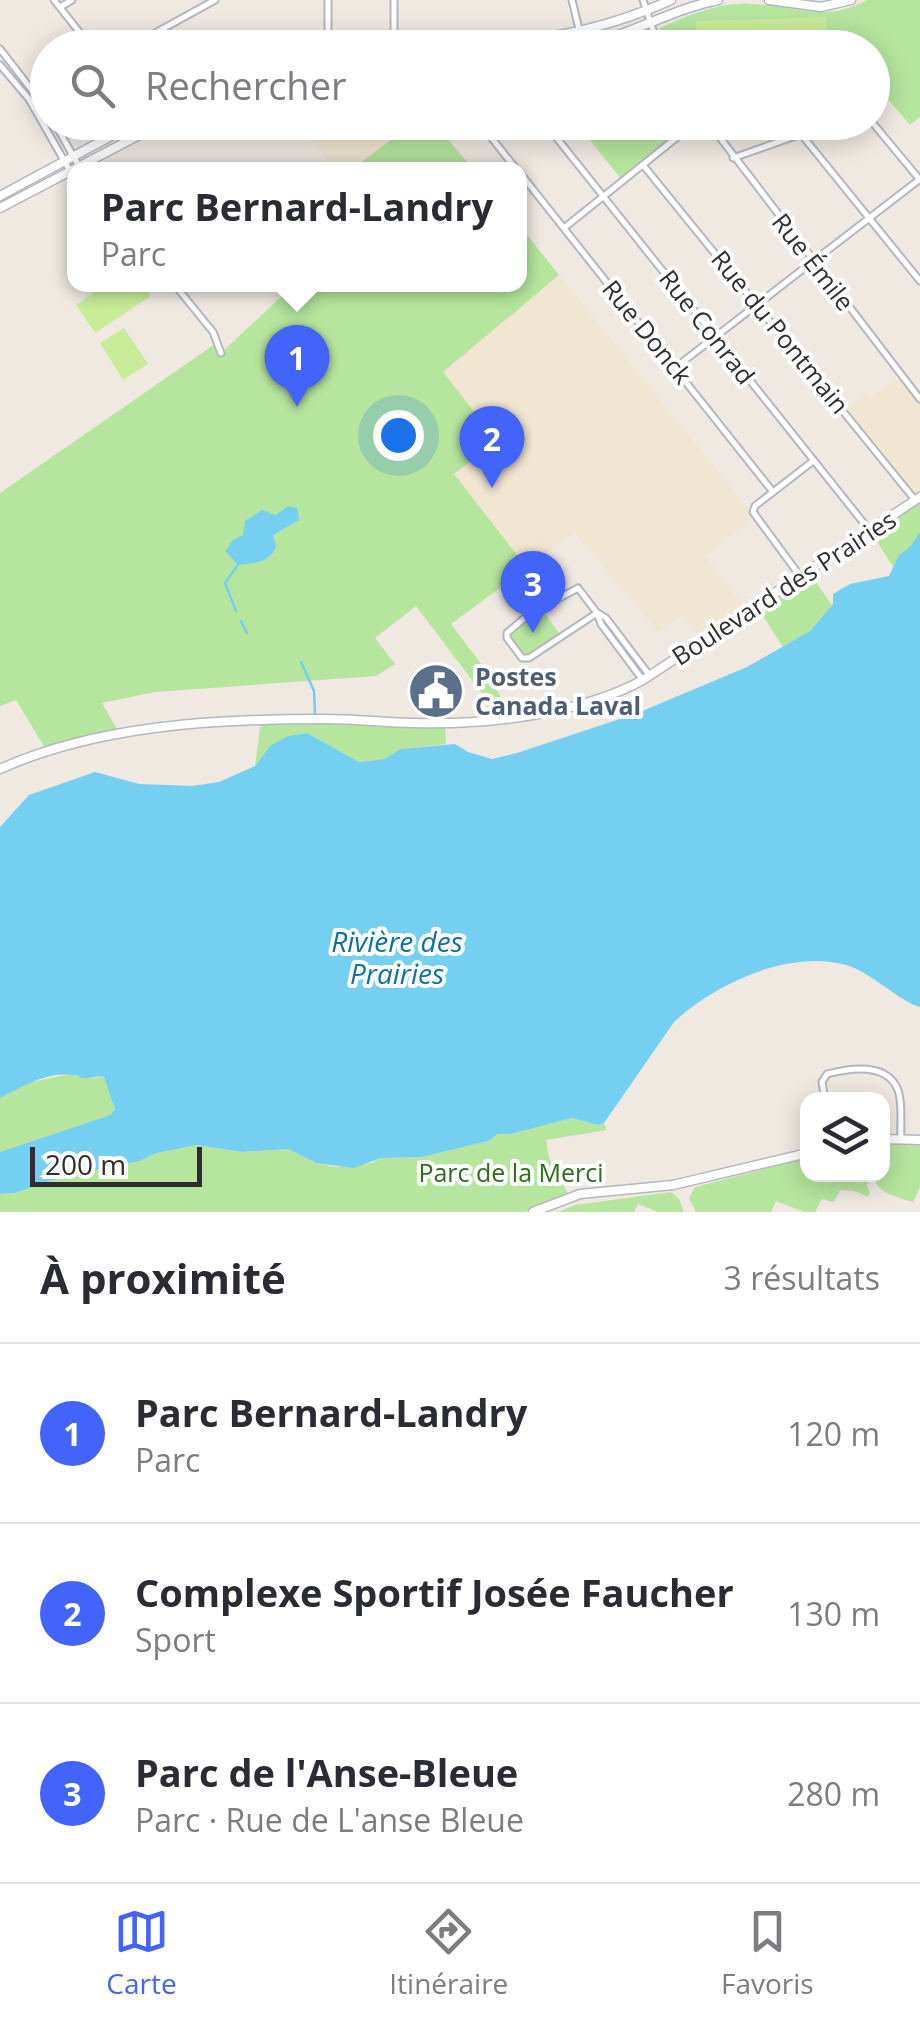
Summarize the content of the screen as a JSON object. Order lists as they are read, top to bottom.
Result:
{
  "streets": {
    "street": [
      "Rue Émile",
      "Rue Conrad",
      "Rue Donck",
      "Rue du Pontmain",
      "Boulevard des Prairies"
    ]
  },
  "crossings": [
    ["Rue Conrad", "Boulevard des Prairies"],
    ["Rue du Pontmain", "Boulevard des Prairies"]
  ],
  "water": ["Rivière des Prairies"],
  "parks": ["Parc de la Merci"],
  "places": {
    "public building": ["Postes Canada Laval"]
  },
  "scale_bar": "200 m",
  "page": {
    "search": "Rechercher",
    "popup": ["Parc Bernard-Landry", "Parc"],
    "pins": ["1", "2", "3"],
    "scale": "200 m",
    "heading": ["À proximité", "3 résultats"],
    "list": [
      {
        "mark": "1",
        "name": "Parc Bernard-Landry",
        "note": "Parc",
        "value": "120 m"
      },
      {
        "mark": "2",
        "name": "Complexe Sportif Josée Faucher",
        "note": "Sport",
        "value": "130 m"
      },
      {
        "mark": "3",
        "name": "Parc de l'Anse-Bleue",
        "note": "Parc · Rue de L'anse Bleue",
        "value": "280 m"
      }
    ],
    "nav": ["Carte", "Itinéraire", "Favoris"]
  }
}
